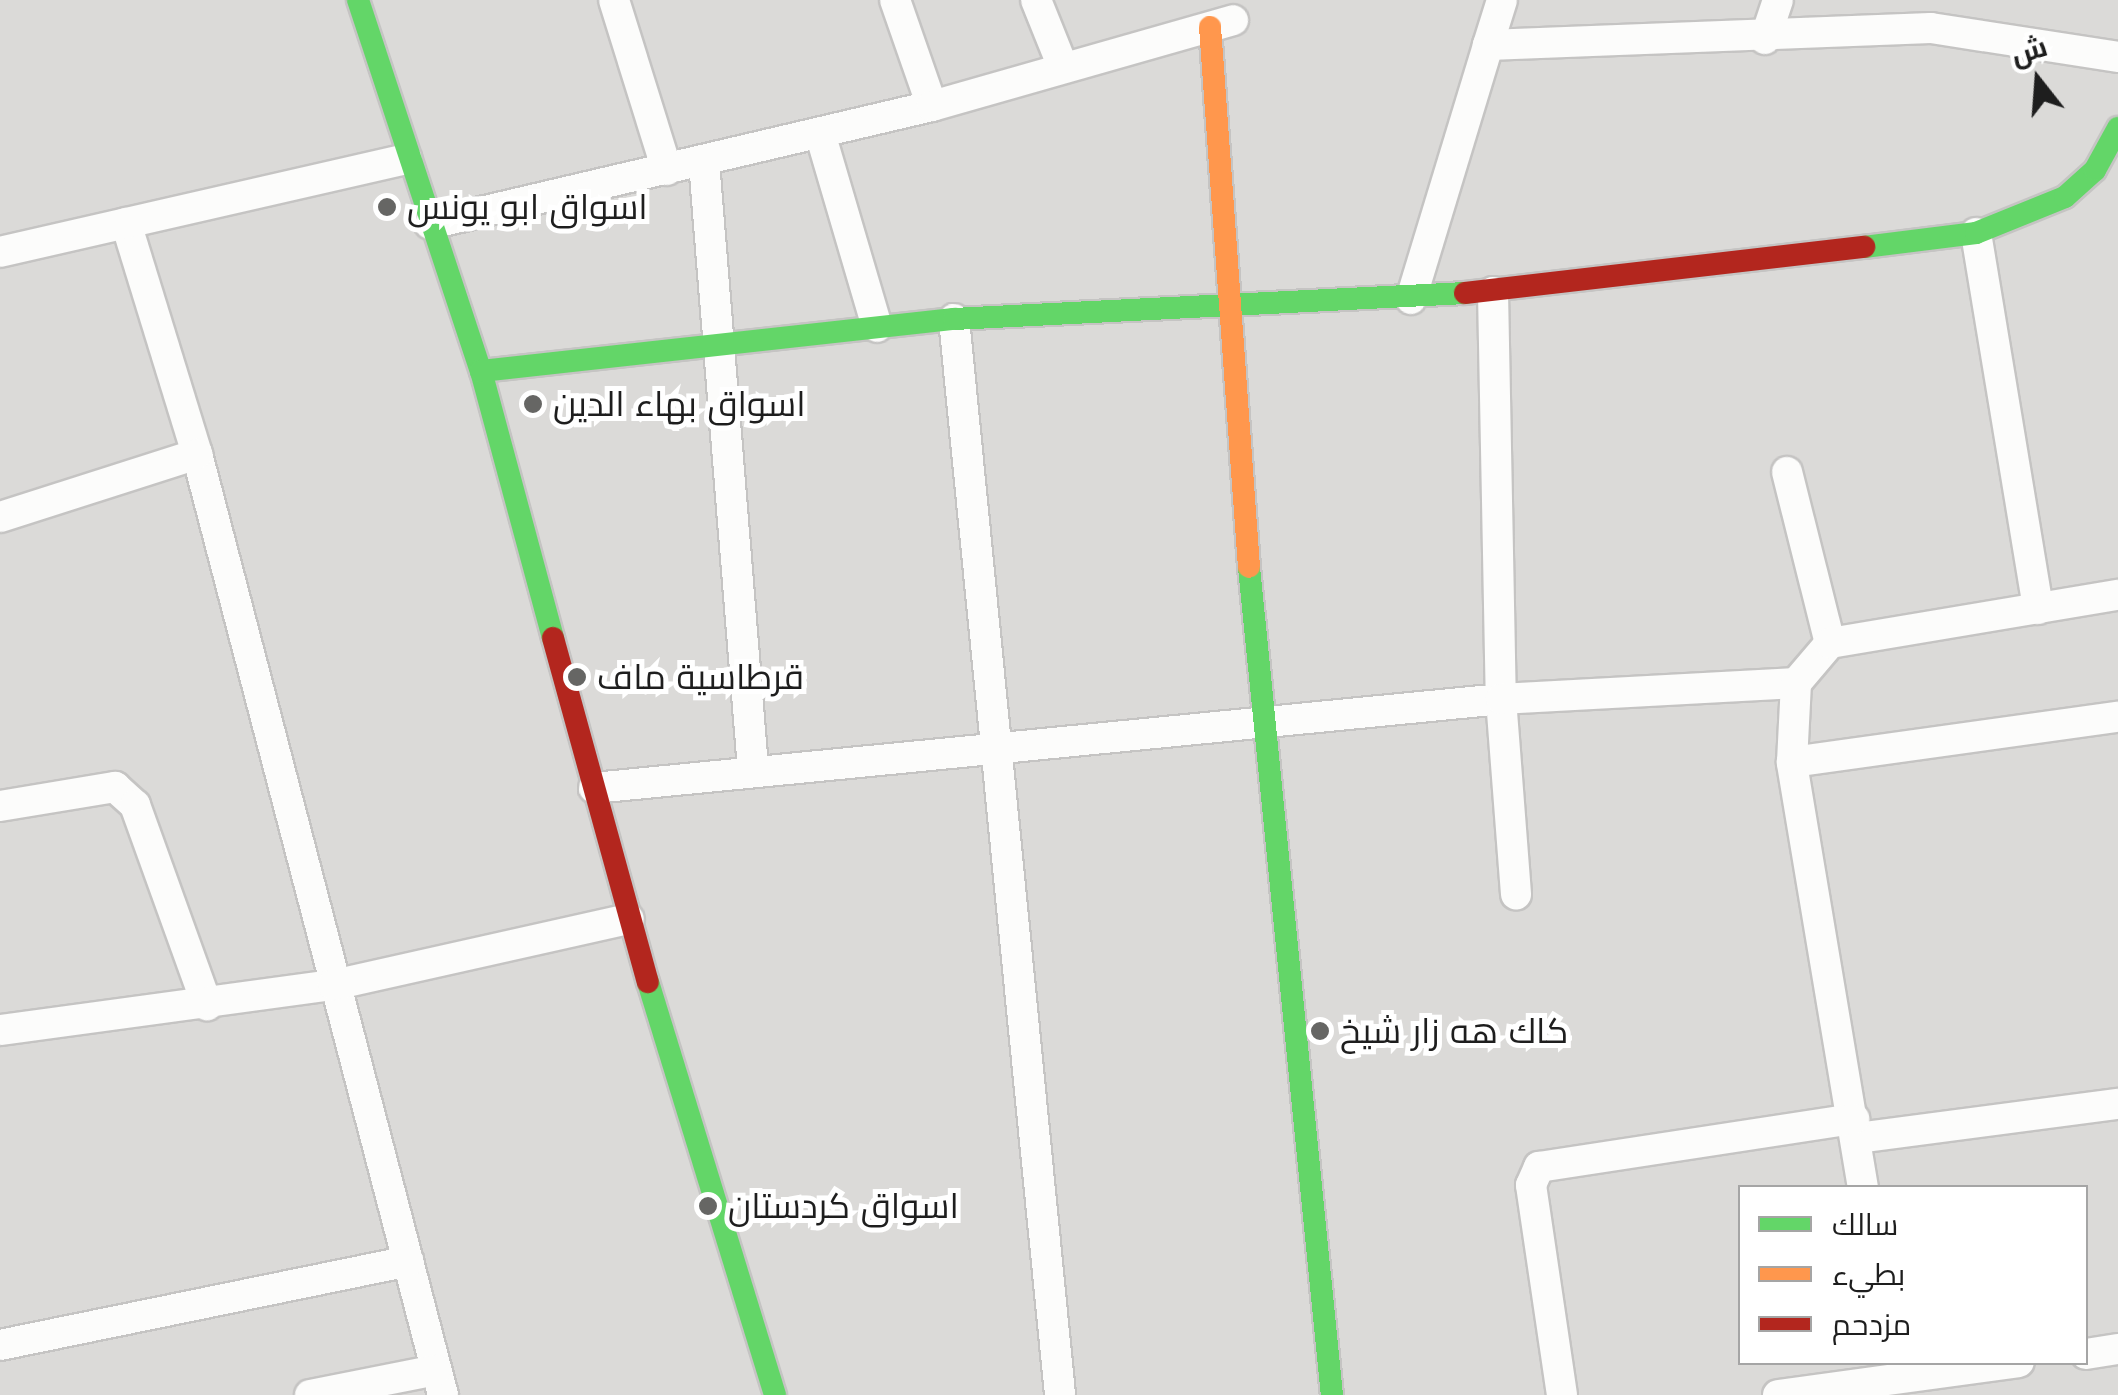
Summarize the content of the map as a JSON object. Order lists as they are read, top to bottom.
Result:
{
  "places": [
    "اسواق ابو يونس",
    "اسواق بهاء الدين",
    "قرطاسية ماف",
    "كاك هه زار شيخ",
    "اسواق كردستان"
  ],
  "legend": ["سالك", "بطيء", "مزدحم"],
  "north": "top"
}
